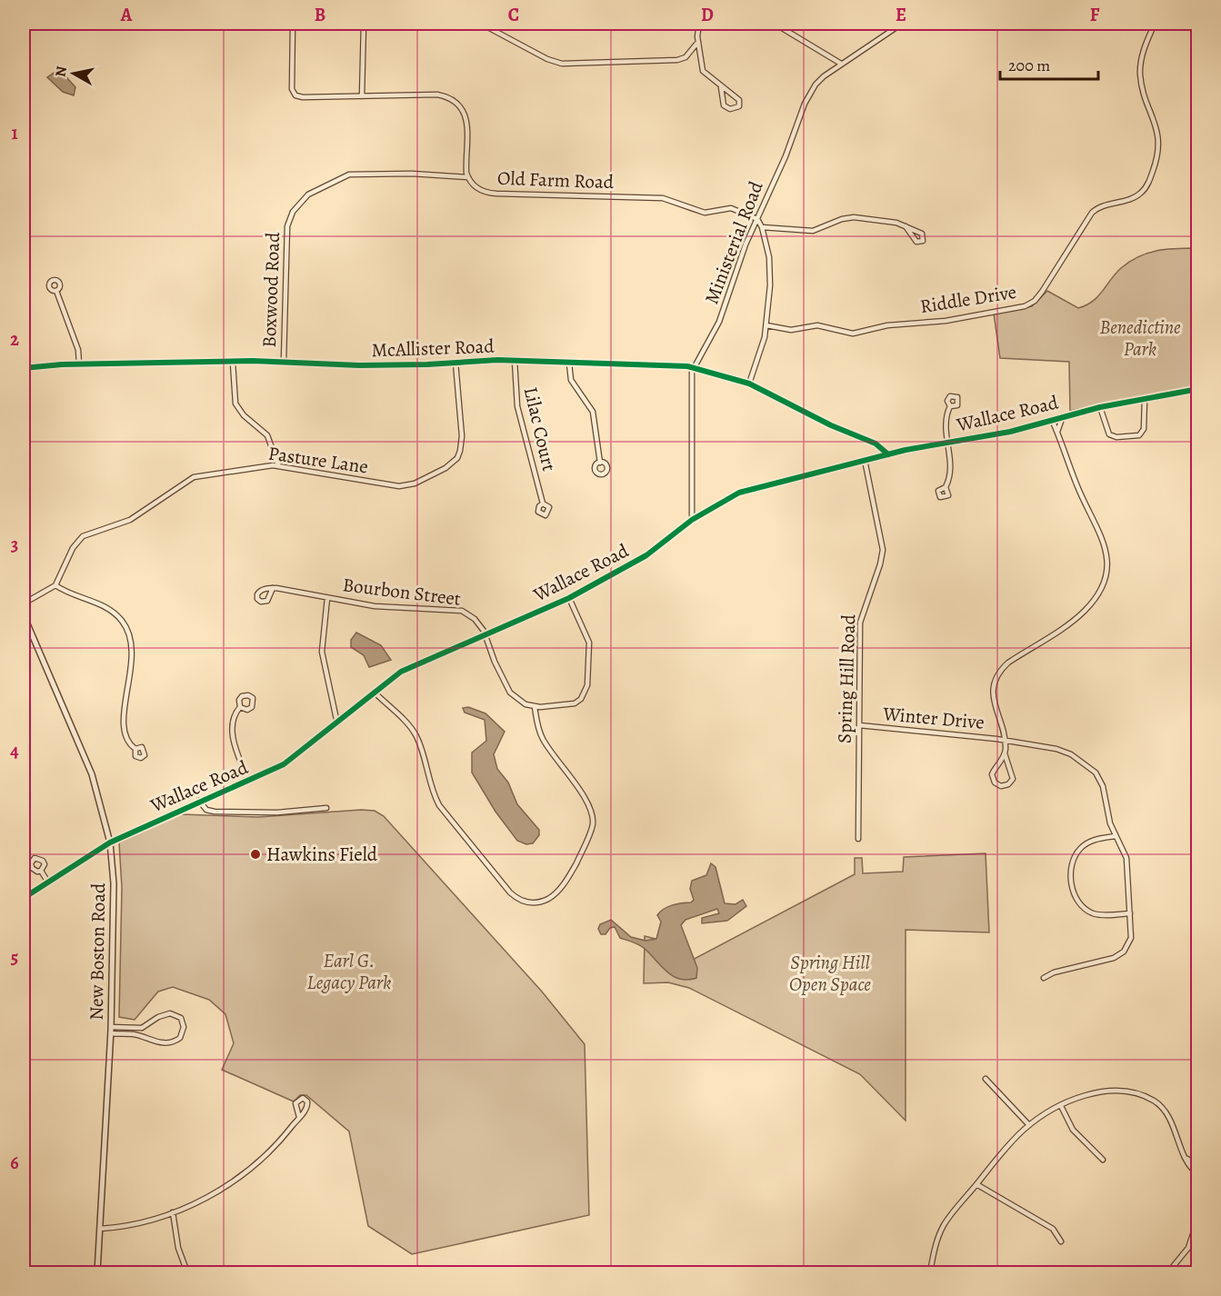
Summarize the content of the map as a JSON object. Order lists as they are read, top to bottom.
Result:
{
  "streets": {
    "street": [
      "Old Farm Road",
      "Ministerial Road",
      "Boxwood Road",
      "Riddle Drive",
      "McAllister Road",
      "Wallace Road",
      "Lilac Court",
      "Pasture Lane",
      "Bourbon Street",
      "Spring Hill Road",
      "Winter Drive",
      "New Boston Road"
    ]
  },
  "crossings": [
    ["Old Farm Road", "Ministerial Road"],
    ["Old Farm Road", "Boxwood Road"],
    ["Ministerial Road", "McAllister Road"],
    ["Ministerial Road", "Wallace Road"],
    ["Boxwood Road", "McAllister Road"],
    ["McAllister Road", "Wallace Road"],
    ["McAllister Road", "Lilac Court"],
    ["McAllister Road", "Pasture Lane"],
    ["Wallace Road", "Bourbon Street"],
    ["Wallace Road", "Spring Hill Road"],
    ["Wallace Road", "New Boston Road"],
    ["Spring Hill Road", "Winter Drive"]
  ],
  "parks": ["Benedictine Park", "Earl G. Legacy Park", "Spring Hill Open Space"],
  "places": ["Hawkins Field"],
  "scale_bar": "200 m",
  "north": "left",
  "grid": {
    "columns": [
      "A",
      "B",
      "C",
      "D",
      "E",
      "F"
    ],
    "rows": [
      "1",
      "2",
      "3",
      "4",
      "5",
      "6"
    ]
  }
}
